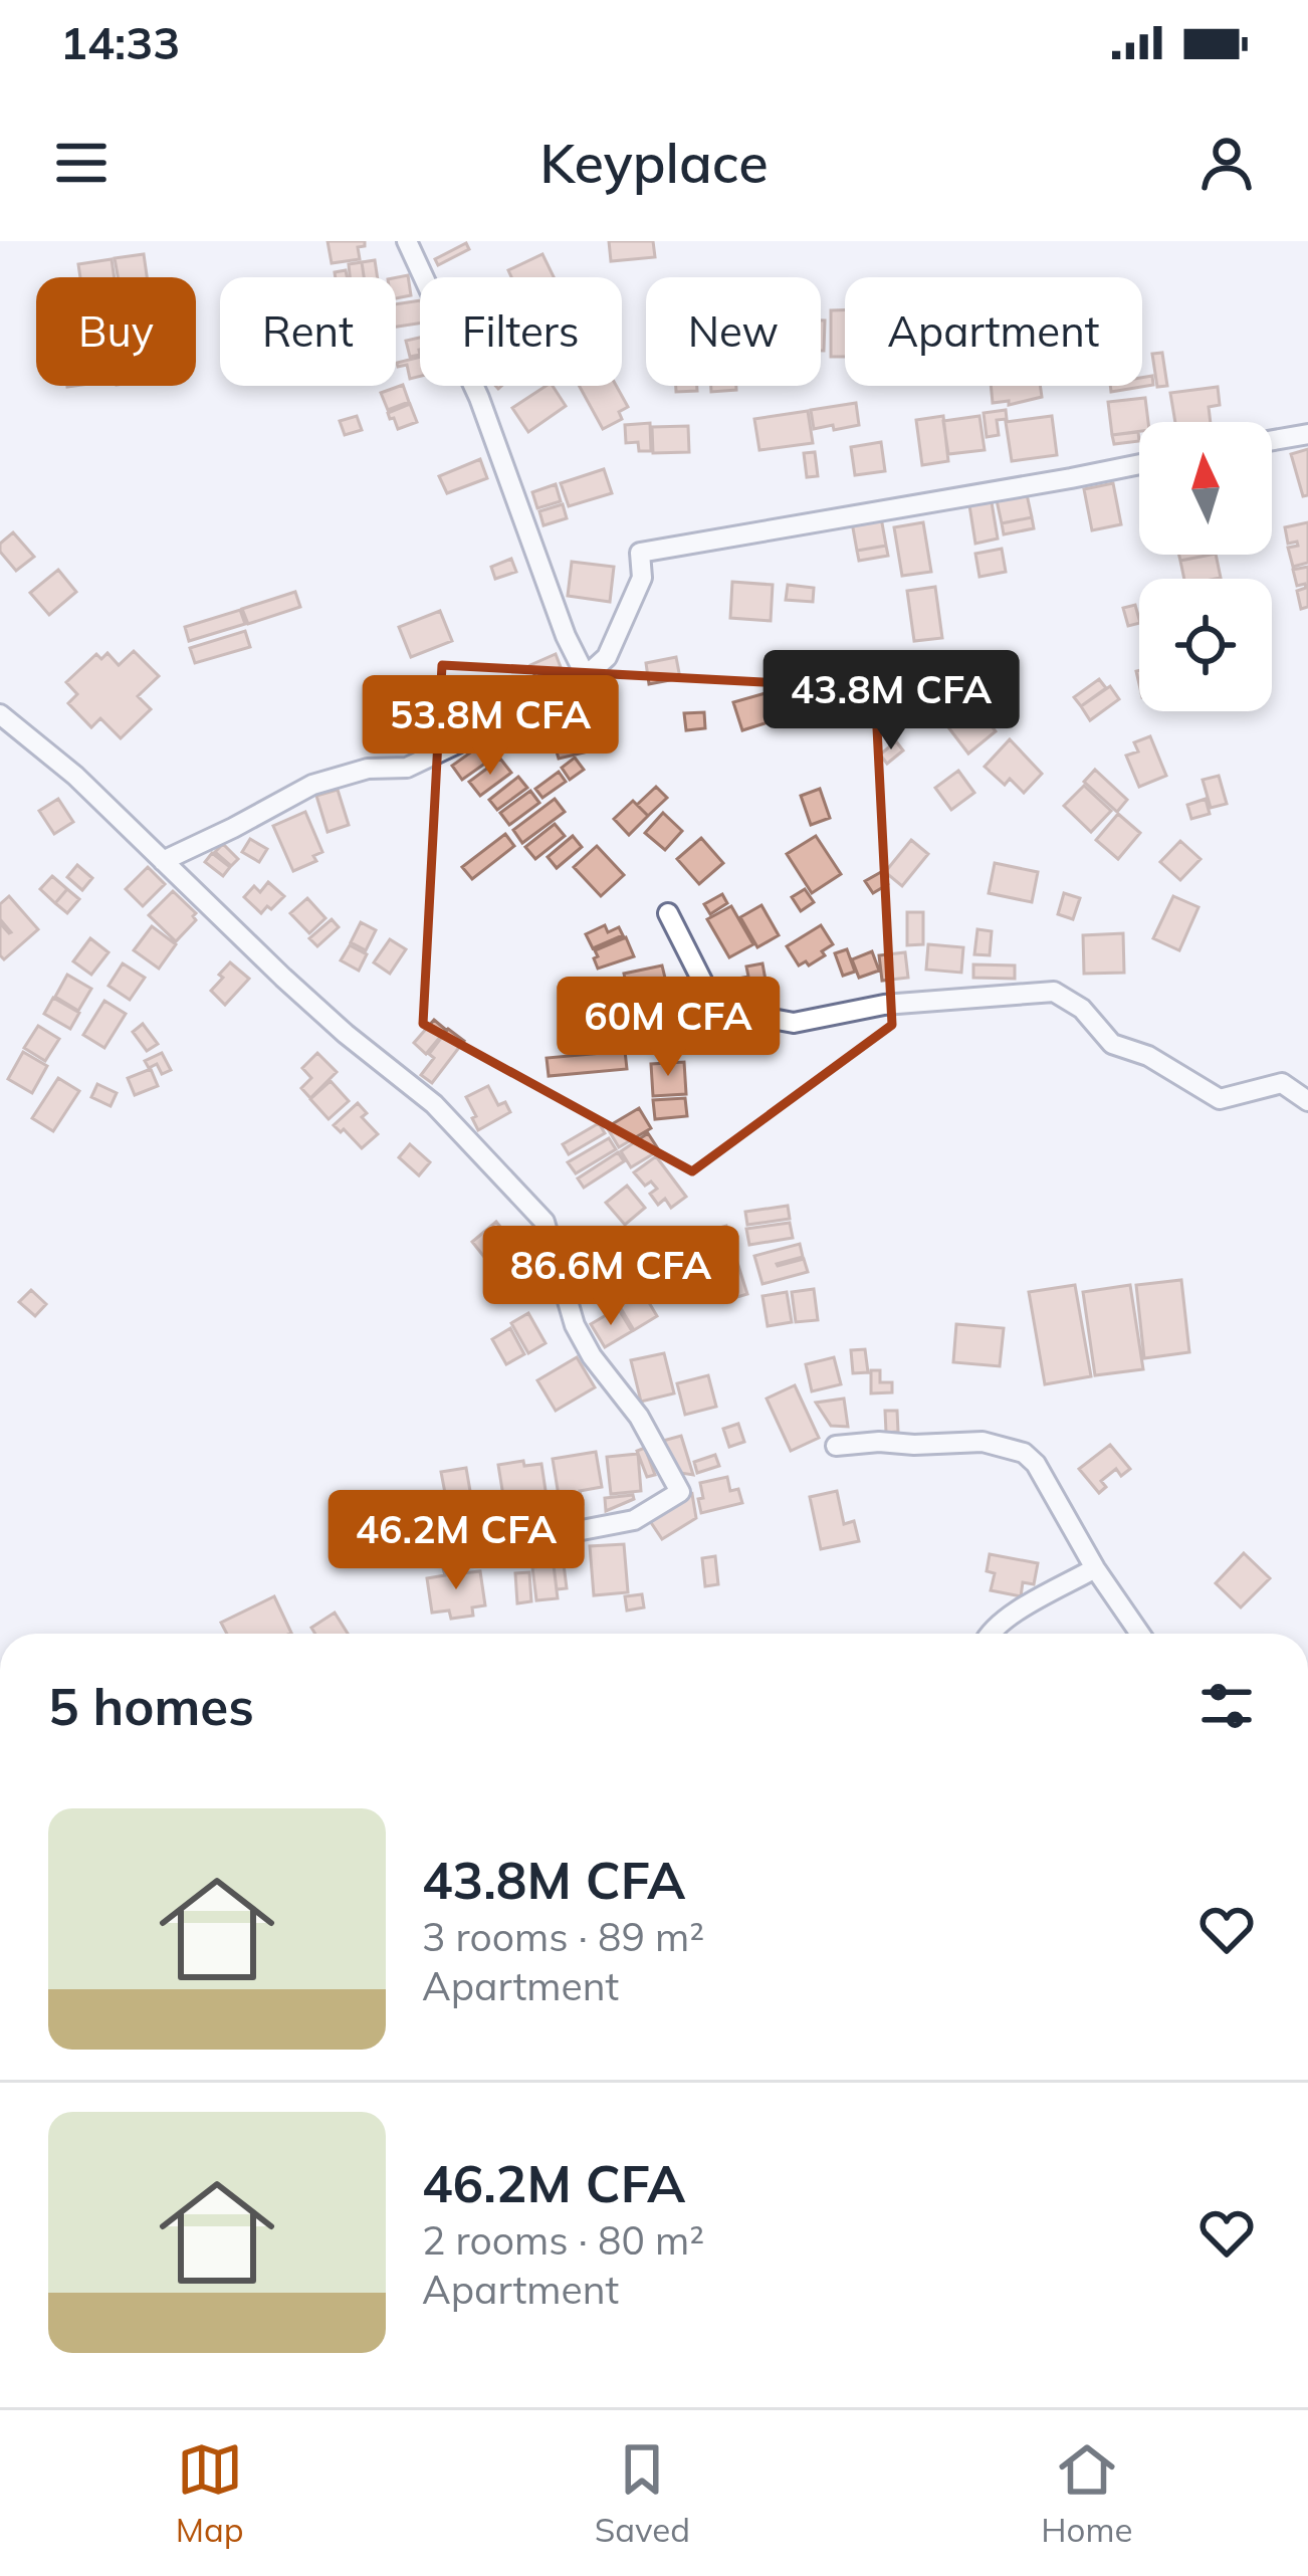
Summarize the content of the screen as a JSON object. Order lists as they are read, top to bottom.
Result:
{
  "north": "top",
  "page": {
    "status": "14:33",
    "header": "Keyplace",
    "chip": [
      "Buy",
      "Rent",
      "Filters",
      "New",
      "Apartment"
    ],
    "price": [
      "43.8M CFA",
      "53.8M CFA",
      "60M CFA",
      "86.6M CFA",
      "46.2M CFA"
    ],
    "heading": "5 homes",
    "list": [
      {
        "name": "43.8M CFA",
        "note": "3 rooms · 89 m² · Apartment"
      },
      {
        "name": "46.2M CFA",
        "note": "2 rooms · 80 m² · Apartment"
      }
    ],
    "tabs": ["Map", "Saved", "Home"]
  }
}
